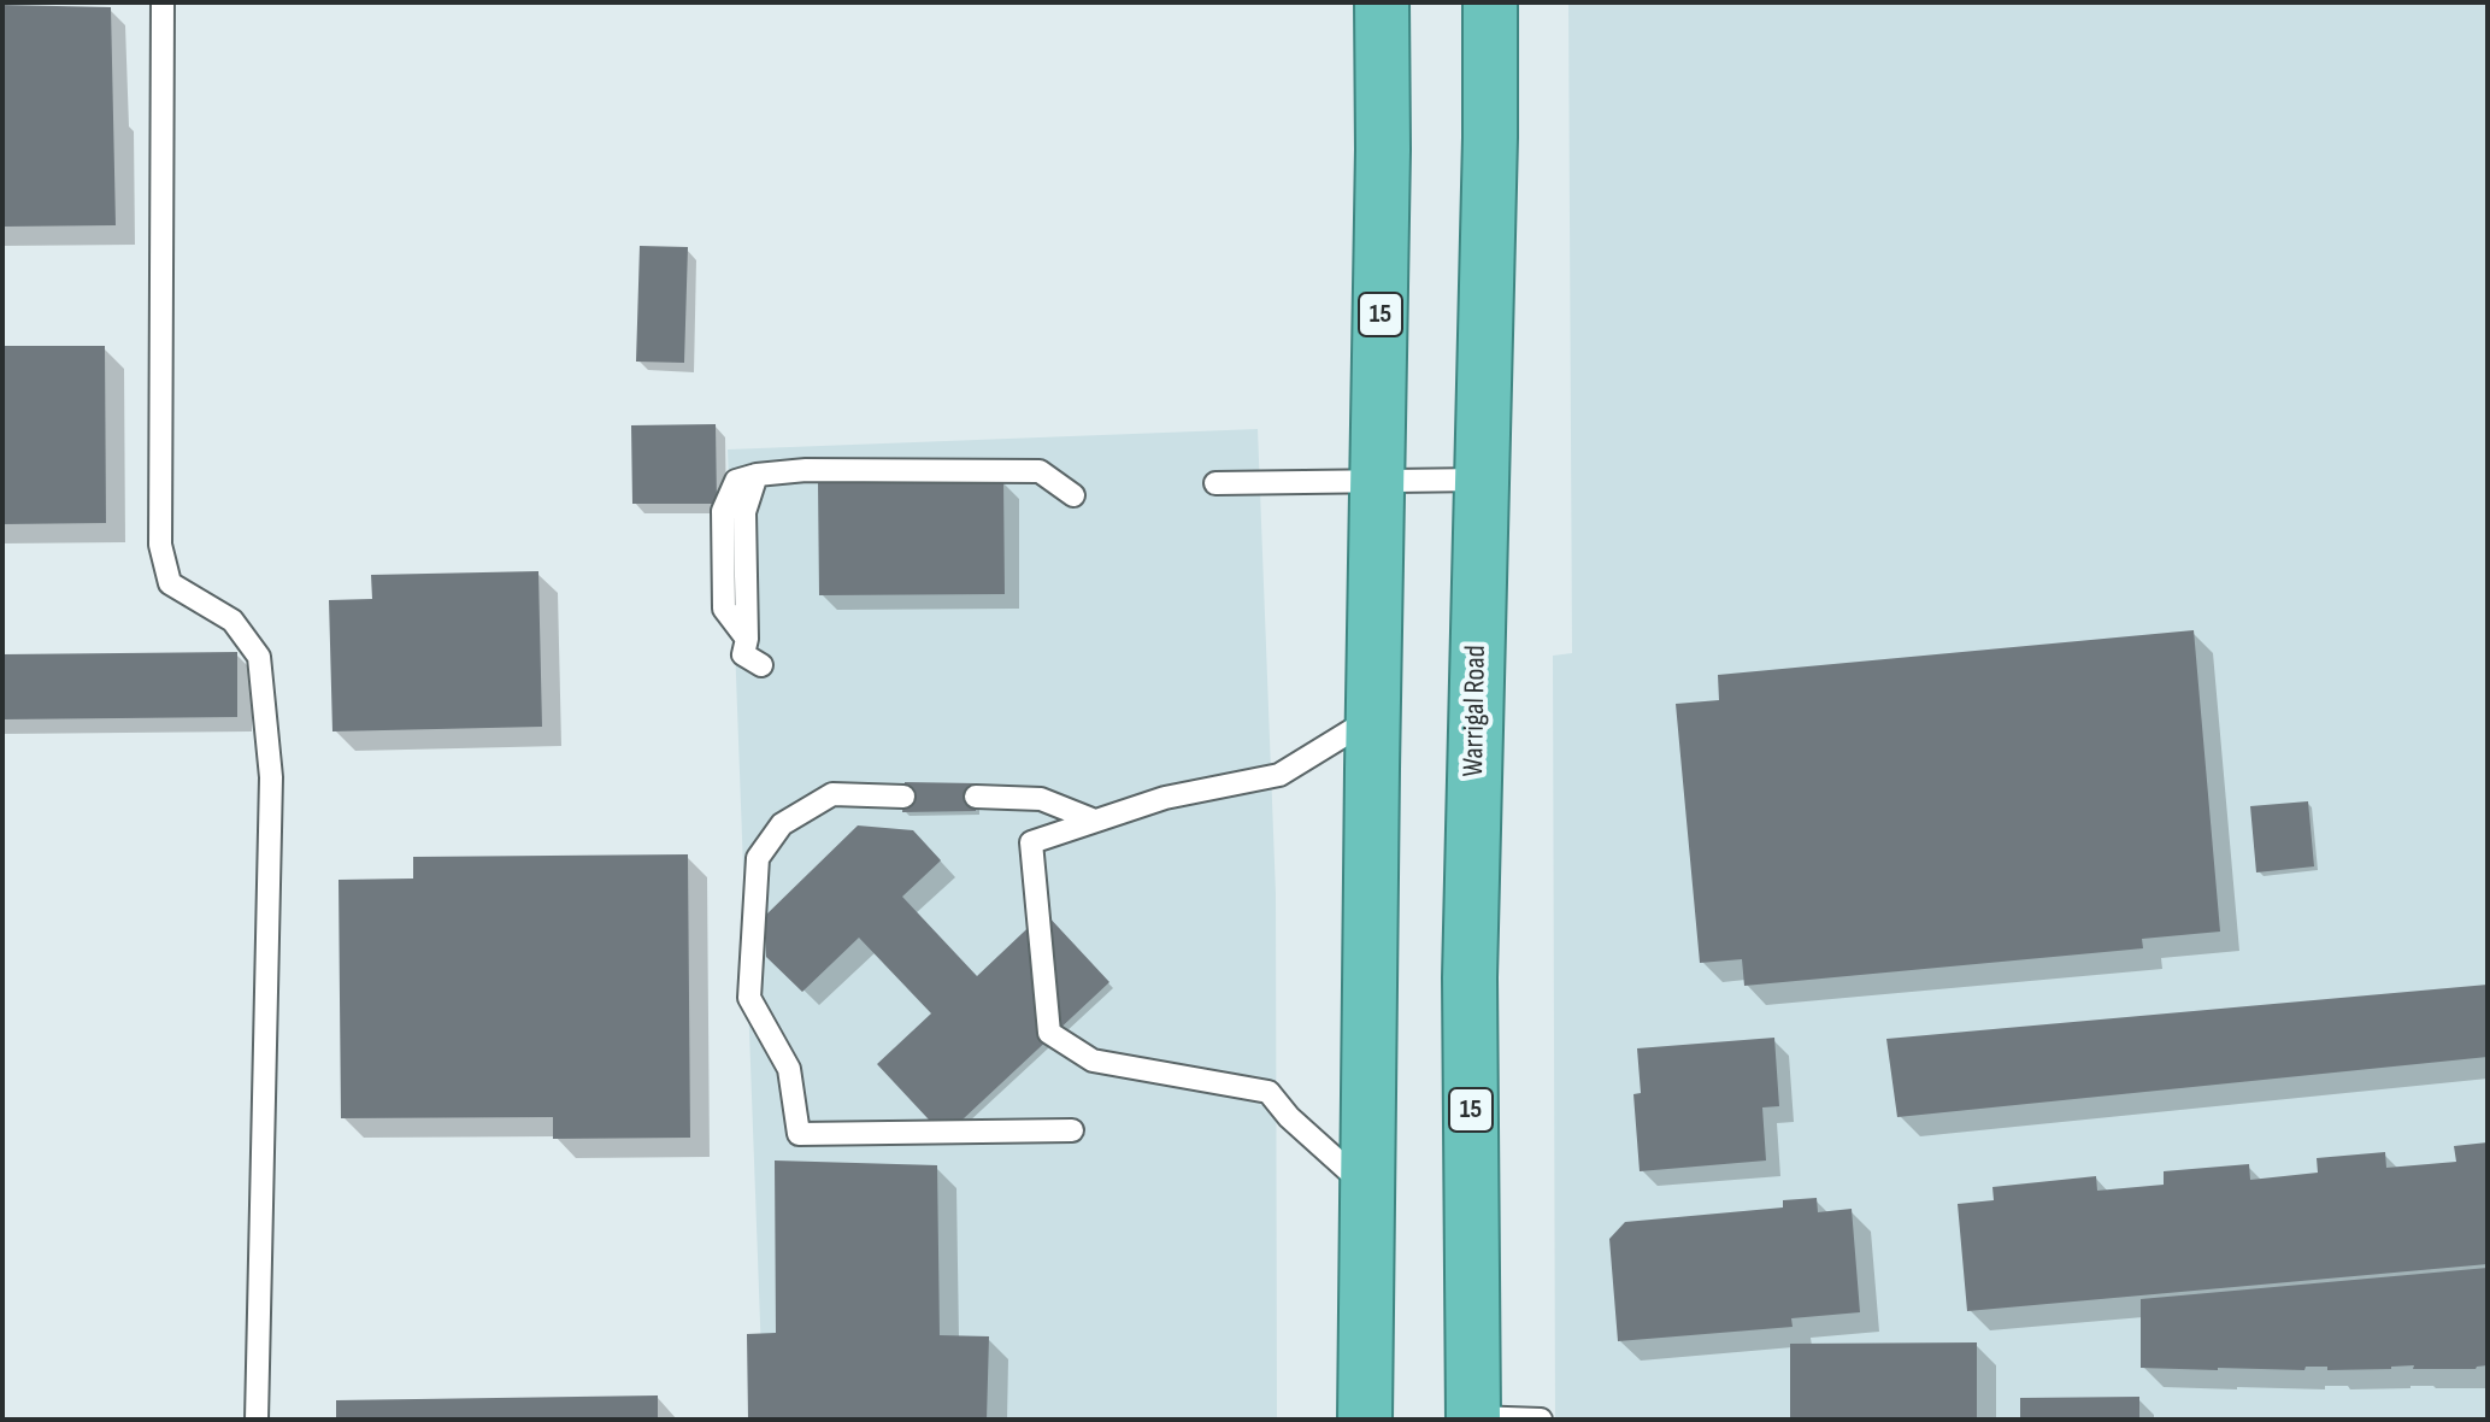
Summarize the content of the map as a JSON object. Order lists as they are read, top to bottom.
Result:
{
  "streets": {
    "highway": ["15", "Warrigal Road"]
  }
}
